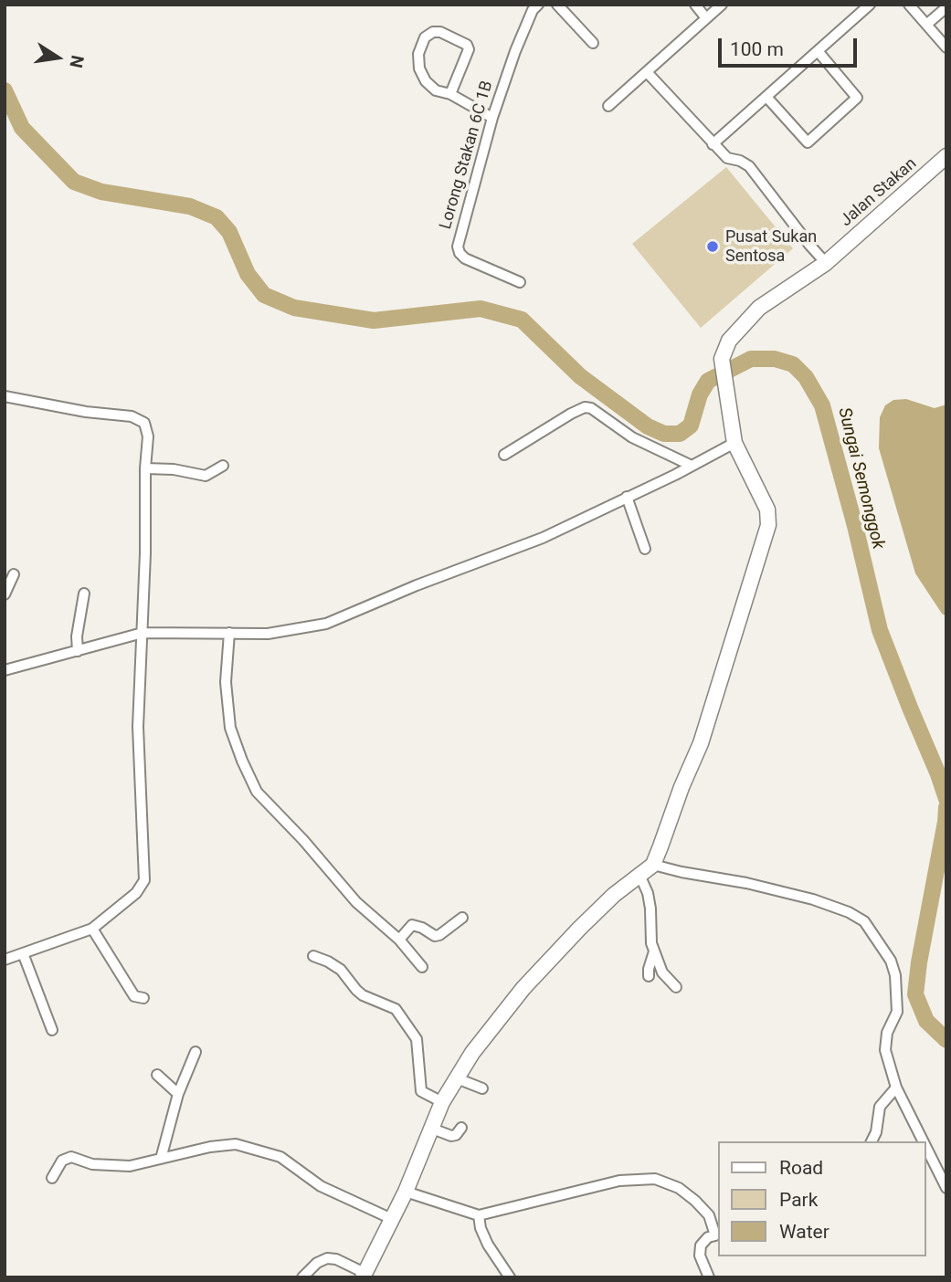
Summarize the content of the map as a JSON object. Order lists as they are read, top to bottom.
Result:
{
  "streets": {
    "main road": ["Jalan Stakan"],
    "street": ["Lorong Stakan 6C 1B"]
  },
  "water": ["Sungai Semonggok"],
  "places": ["Pusat Sukan Sentosa"],
  "legend": ["Road", "Park", "Water"],
  "scale_bar": "100 m",
  "north": "right"
}
